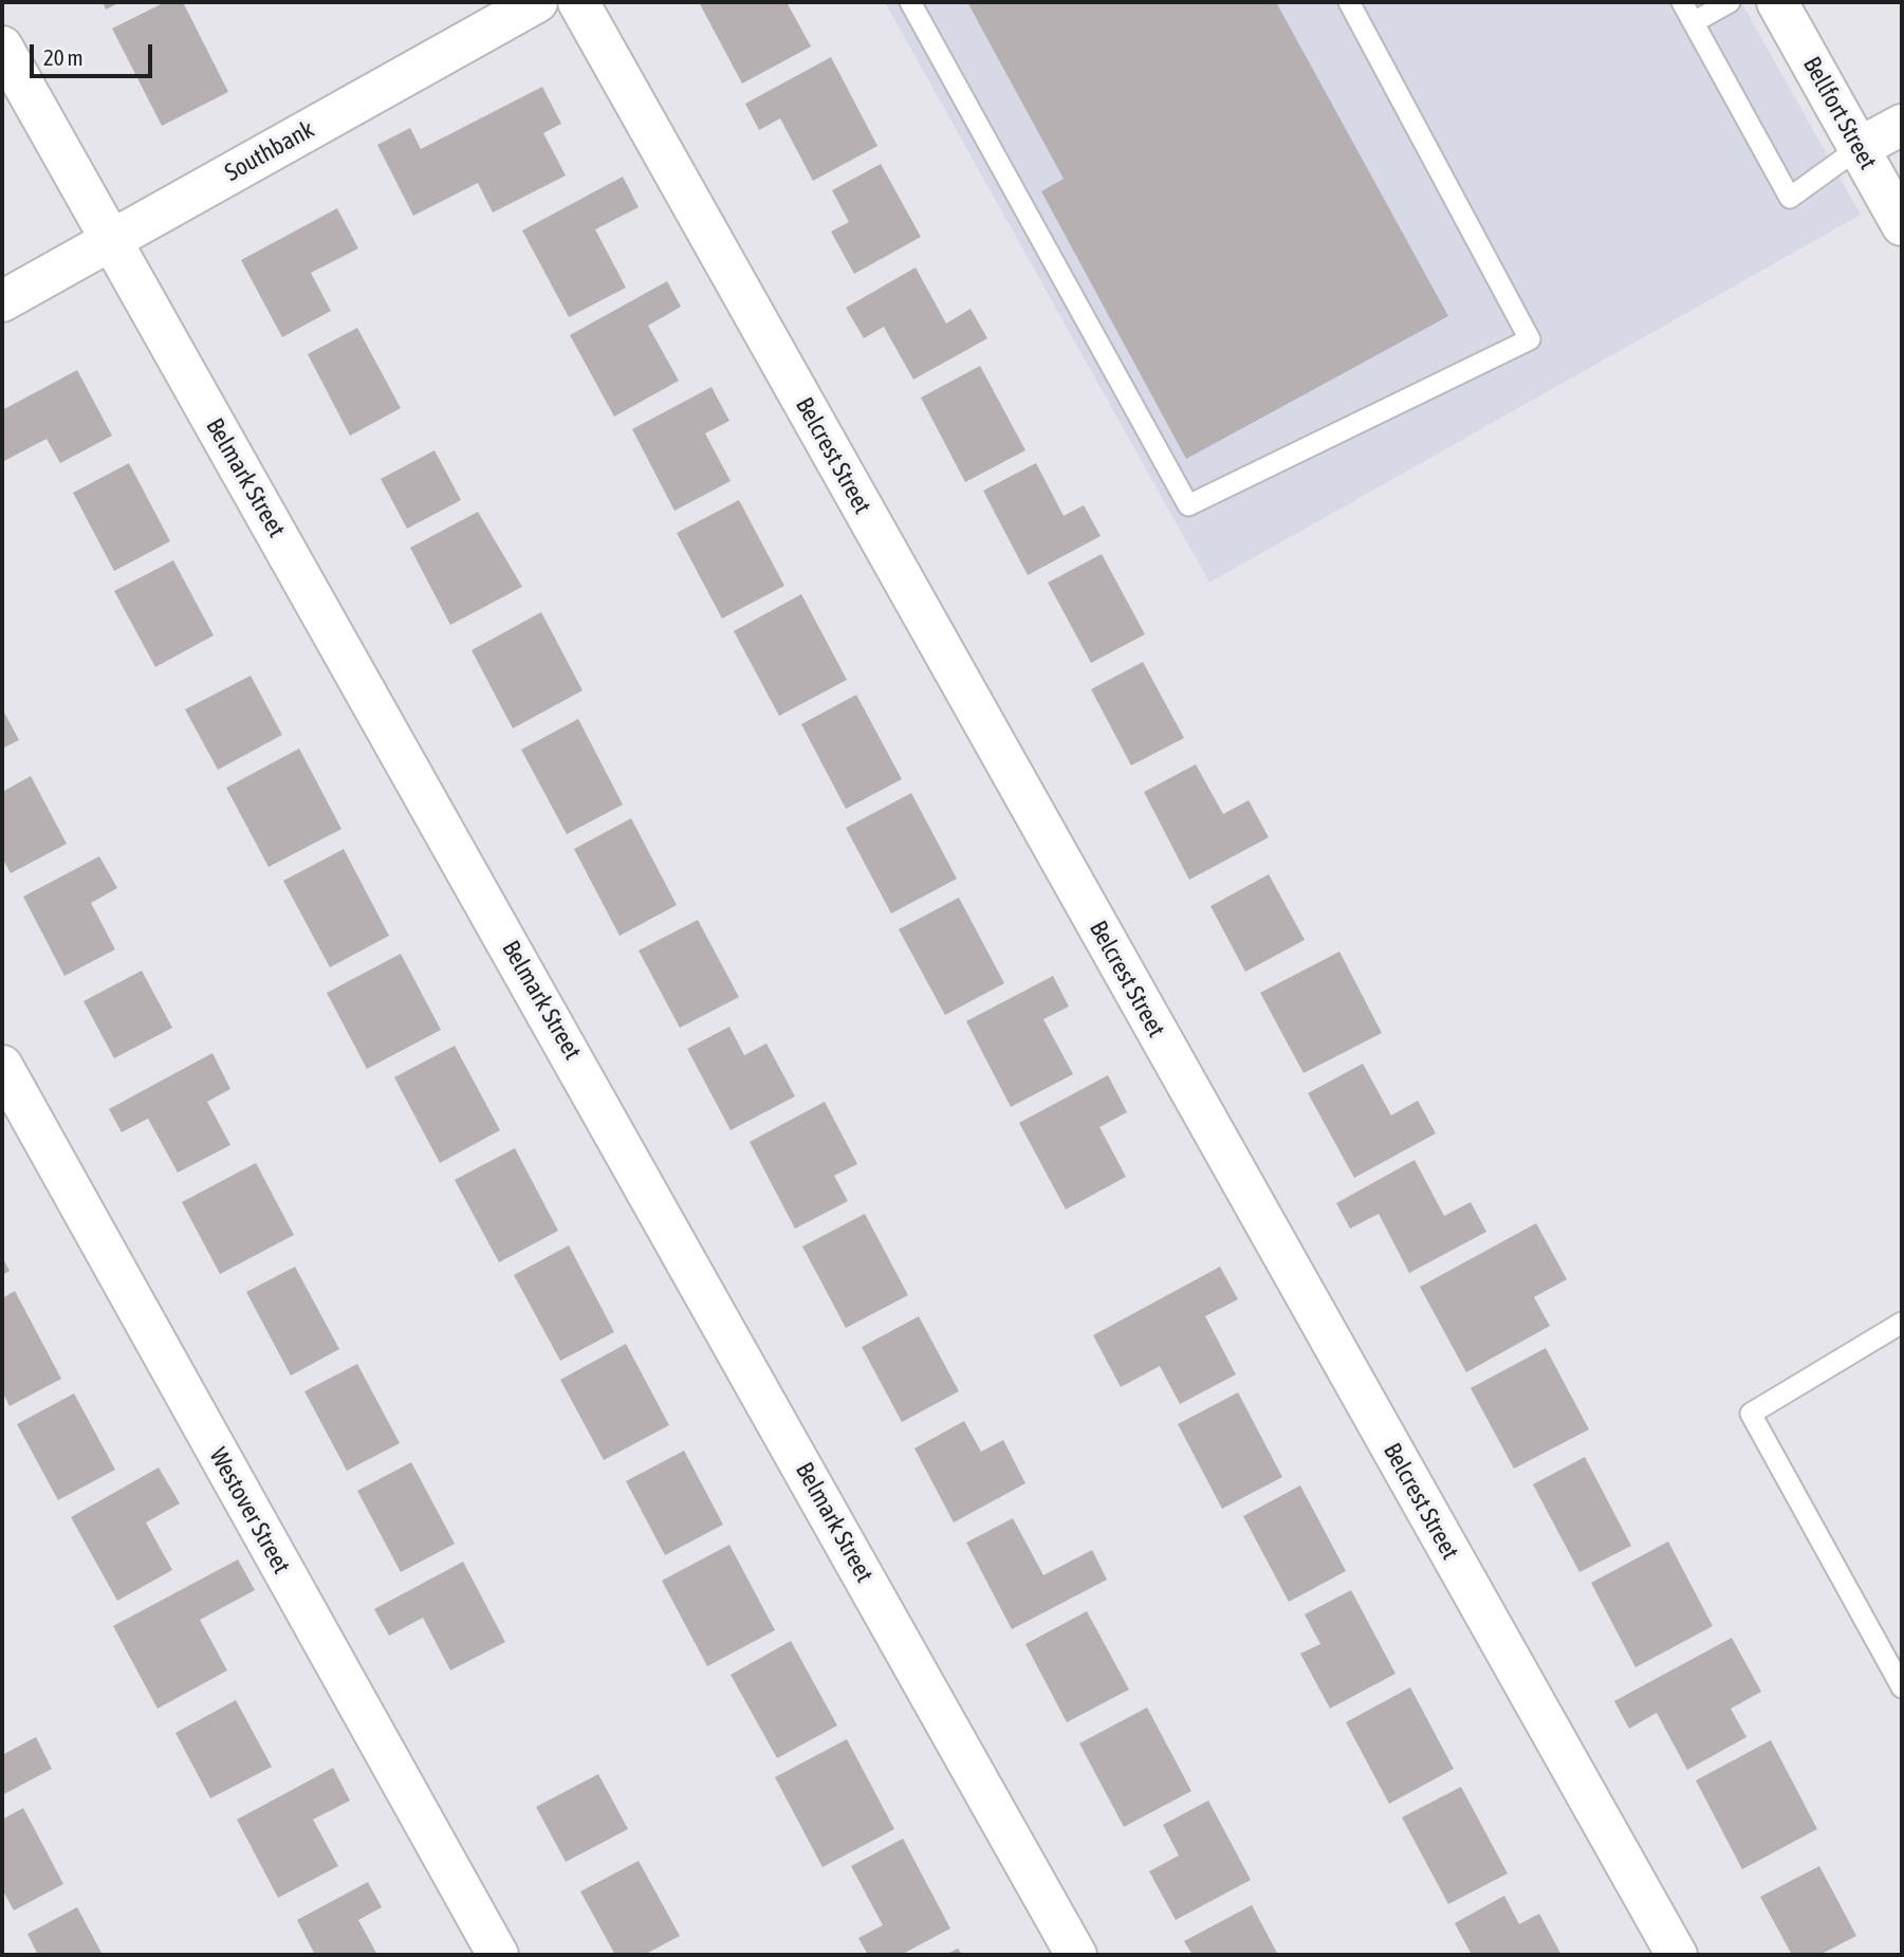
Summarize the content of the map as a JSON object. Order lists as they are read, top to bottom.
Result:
{
  "streets": {
    "street": [
      "Bellfort Street",
      "Southbank",
      "Belcrest Street",
      "Belmark Street",
      "Westover Street"
    ]
  },
  "crossings": [
    ["Southbank", "Belmark Street"]
  ],
  "scale_bar": "20 m"
}
